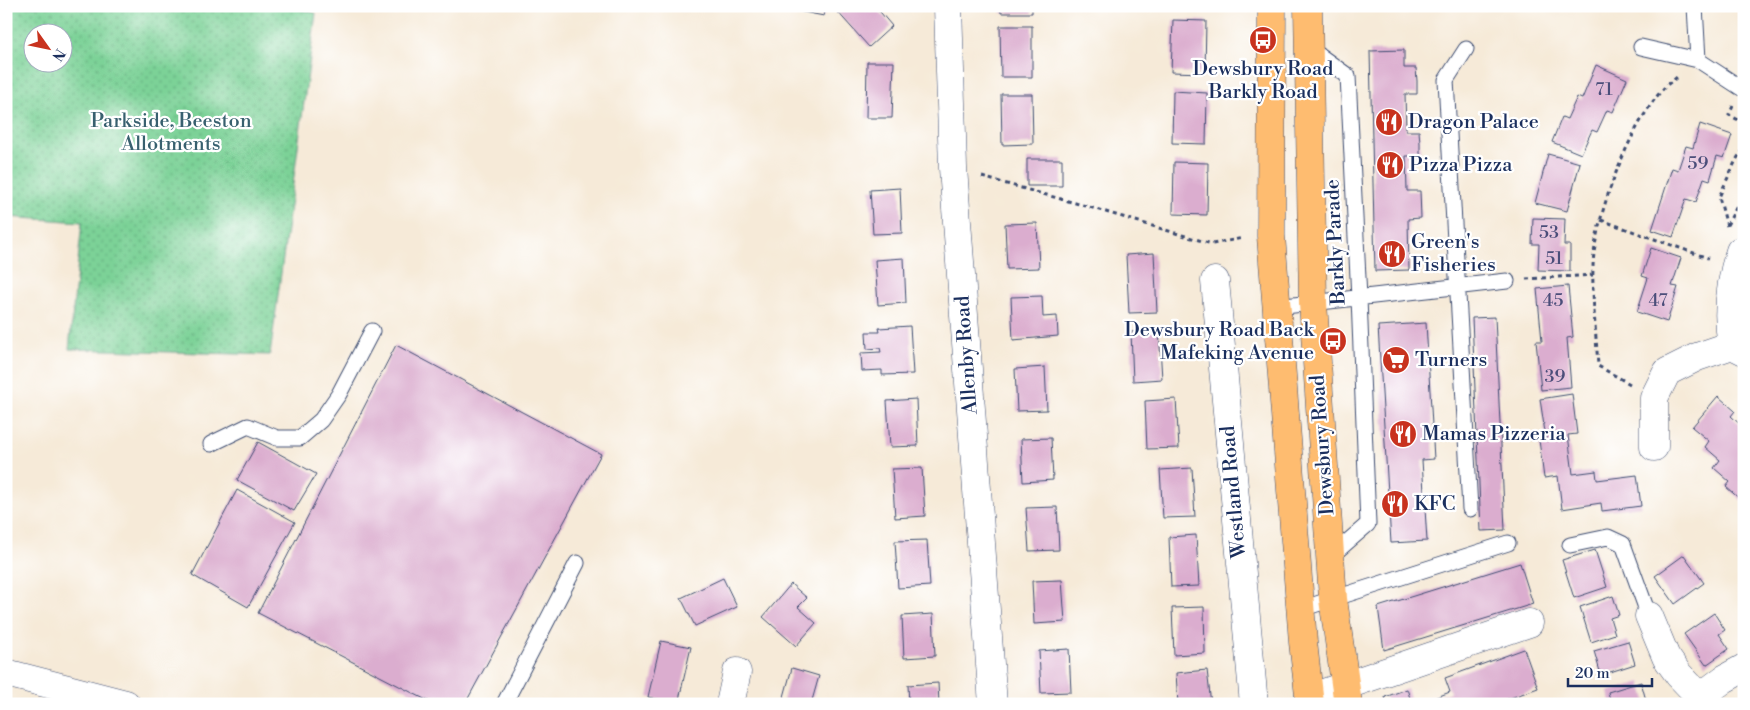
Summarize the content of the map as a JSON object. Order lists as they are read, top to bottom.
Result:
{
  "streets": {
    "main road": ["Dewsbury Road"],
    "street": ["Allenby Road", "Westland Road"],
    "lane": ["Barkly Parade"]
  },
  "crossings": [
    ["Barkly Parade", "Dewsbury Road"]
  ],
  "parks": ["Parkside, Beeston Allotments"],
  "places": {
    "bus stop": ["Dewsbury Road Barkly Road", "Dewsbury Road Back Mafeking Avenue"],
    "restaurant": [
      "Dragon Palace",
      "Pizza Pizza",
      "Green's Fisheries",
      "Mamas Pizzeria",
      "KFC"
    ],
    "supermarket": ["Turners"]
  },
  "house_numbers": [
    "71",
    "59",
    "53",
    "51",
    "45",
    "47",
    "39"
  ],
  "scale_bar": "20 m",
  "north": "bottom right"
}
